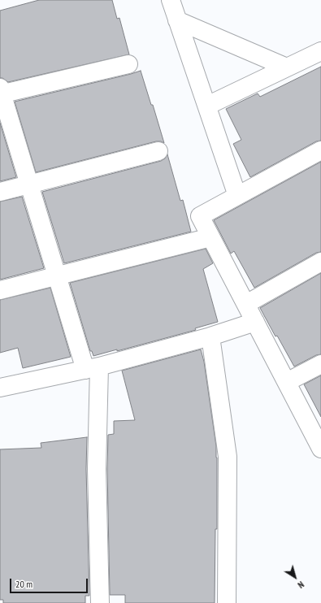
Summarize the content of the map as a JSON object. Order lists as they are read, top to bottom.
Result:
{
  "scale_bar": "20 m",
  "north": "bottom right"
}
